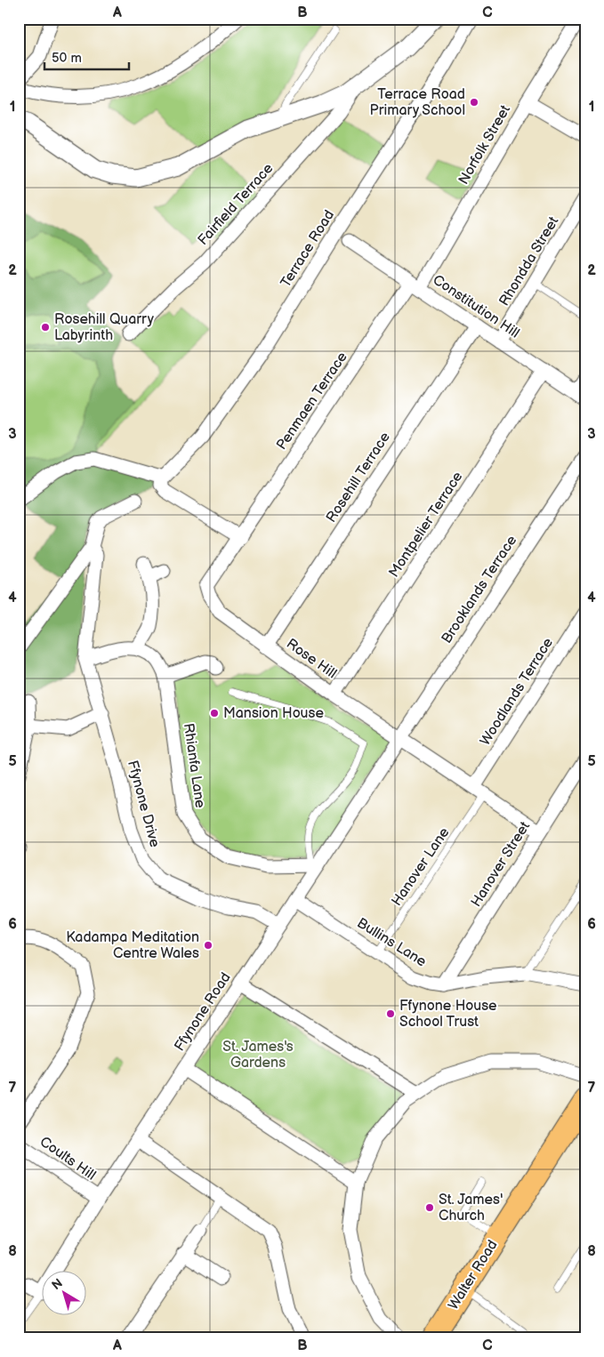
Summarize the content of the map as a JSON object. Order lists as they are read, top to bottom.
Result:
{
  "streets": {
    "main road": ["Walter Road"],
    "street": [
      "Norfolk Street",
      "Fairfield Terrace",
      "Terrace Road",
      "Rhondda Street",
      "Constitution Hill",
      "Penmaen Terrace",
      "Rosehill Terrace",
      "Montpelier Terrace",
      "Brooklands Terrace",
      "Rose Hill",
      "Woodlands Terrace",
      "Rhianfa Lane",
      "Ffynone Drive",
      "Hanover Street",
      "Bullins Lane",
      "Ffynone Road",
      "Coults Hill"
    ],
    "lane": ["Hanover Lane"]
  },
  "crossings": [
    ["Norfolk Street", "Constitution Hill"],
    ["Norfolk Street", "Penmaen Terrace"],
    ["Rhondda Street", "Constitution Hill"],
    ["Constitution Hill", "Penmaen Terrace"],
    ["Constitution Hill", "Rosehill Terrace"],
    ["Constitution Hill", "Montpelier Terrace"],
    ["Penmaen Terrace", "Rose Hill"],
    ["Rosehill Terrace", "Rose Hill"],
    ["Montpelier Terrace", "Rose Hill"],
    ["Brooklands Terrace", "Rose Hill"],
    ["Brooklands Terrace", "Ffynone Road"],
    ["Rose Hill", "Woodlands Terrace"],
    ["Rose Hill", "Hanover Street"],
    ["Rose Hill", "Hanover Lane"],
    ["Rose Hill", "Ffynone Road"],
    ["Woodlands Terrace", "Hanover Lane"],
    ["Rhianfa Lane", "Ffynone Road"],
    ["Ffynone Drive", "Ffynone Road"],
    ["Hanover Street", "Bullins Lane"],
    ["Hanover Lane", "Bullins Lane"],
    ["Bullins Lane", "Ffynone Road"],
    ["Ffynone Road", "Coults Hill"]
  ],
  "parks": ["St. James's Gardens"],
  "places": [
    "Terrace Road Primary School",
    "Rosehill Quarry Labyrinth",
    "Mansion House",
    "Kadampa Meditation Centre Wales",
    "Ffynone House School Trust",
    "St. James' Church"
  ],
  "scale_bar": "50 m",
  "north": "top left",
  "grid": {
    "columns": ["A", "B", "C"],
    "rows": [
      "1",
      "2",
      "3",
      "4",
      "5",
      "6",
      "7",
      "8"
    ]
  }
}
